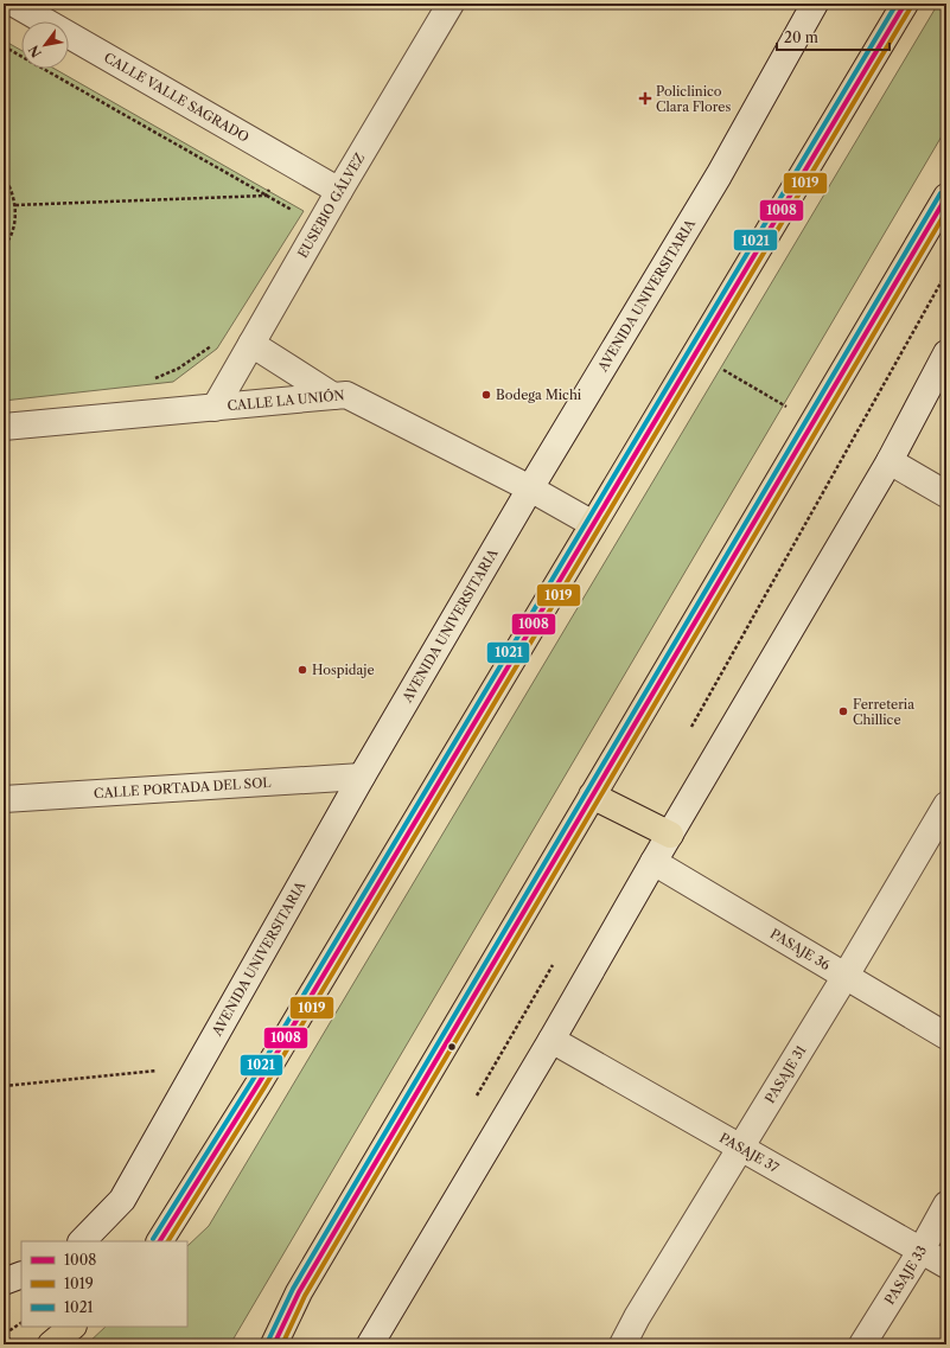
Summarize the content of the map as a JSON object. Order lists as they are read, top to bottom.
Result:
{
  "streets": {
    "street": [
      "CALLE VALLE SAGRADO",
      "EUSEBIO GÁLVEZ",
      "AVENIDA UNIVERSITARIA",
      "CALLE LA UNIÓN",
      "CALLE PORTADA DEL SOL",
      "PASAJE 36",
      "PASAJE 31",
      "PASAJE 37",
      "PASAJE 33"
    ]
  },
  "crossings": [
    ["CALLE VALLE SAGRADO", "EUSEBIO GÁLVEZ"],
    ["EUSEBIO GÁLVEZ", "CALLE LA UNIÓN"],
    ["AVENIDA UNIVERSITARIA", "CALLE LA UNIÓN"],
    ["AVENIDA UNIVERSITARIA", "CALLE PORTADA DEL SOL"],
    ["PASAJE 36", "PASAJE 31"],
    ["PASAJE 31", "PASAJE 37"],
    ["PASAJE 37", "PASAJE 33"]
  ],
  "places": {
    "health": ["Policlinico Clara Flores"],
    "other": ["Bodega Michi", "Hospidaje", "Ferreteria Chillice"]
  },
  "lines": ["transit line 1008", "transit line 1021", "transit line 1019"],
  "legend": ["1008", "1019", "1021"],
  "scale_bar": "20 m",
  "north": "bottom left"
}
